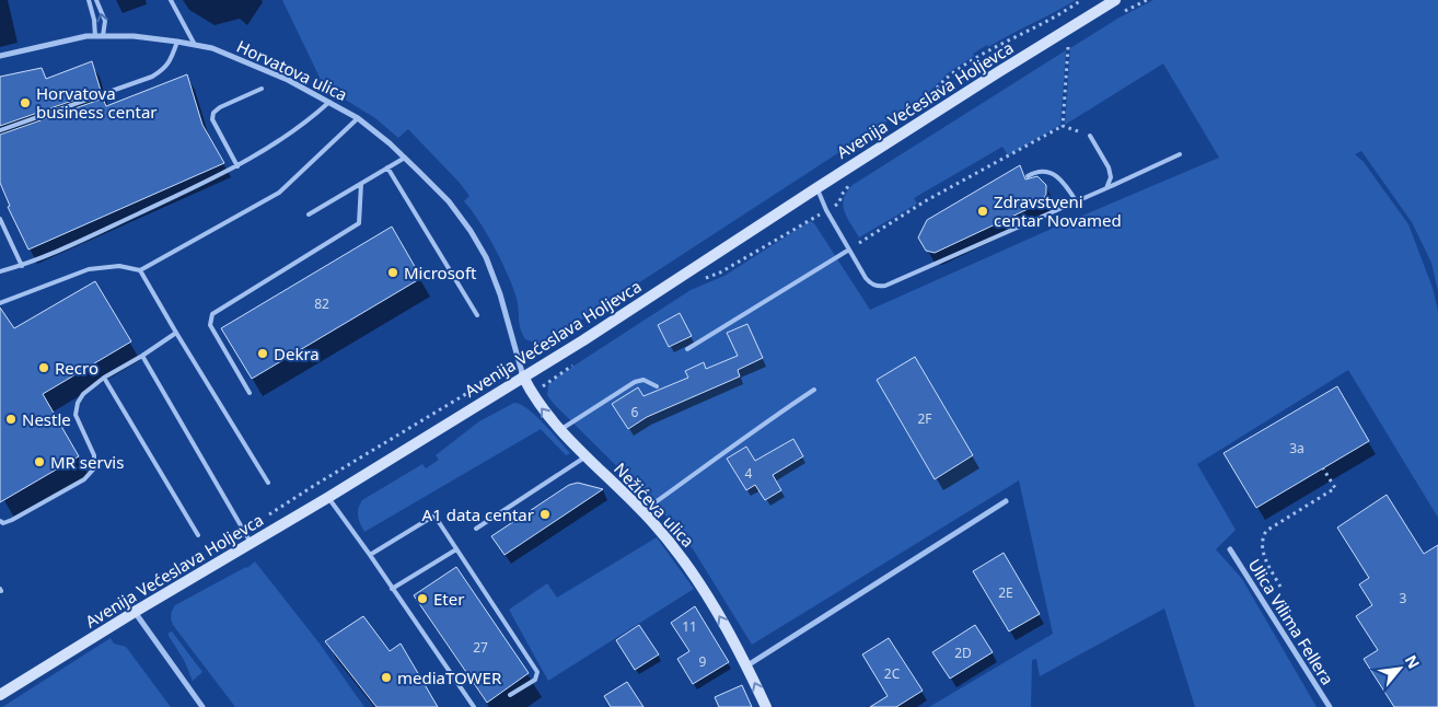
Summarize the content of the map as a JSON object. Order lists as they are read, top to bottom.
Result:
{
  "streets": {
    "street": [
      "Horvatova ulica",
      "Avenija Većeslava Holjevca",
      "Nežićeva ulica",
      "Ulica Vilima Fellera"
    ]
  },
  "crossings": [
    ["Horvatova ulica", "Avenija Većeslava Holjevca"],
    ["Horvatova ulica", "Nežićeva ulica"],
    ["Avenija Većeslava Holjevca", "Nežićeva ulica"]
  ],
  "one_way": ["Nežićeva ulica"],
  "places": [
    "Horvatova business centar",
    "Zdravstveni centar Novamed",
    "Microsoft",
    "Dekra",
    "Recro",
    "Nestle",
    "MR servis",
    "A1 data centar",
    "Eter",
    "mediaTOWER"
  ],
  "house_numbers": [
    "82",
    "6",
    "2F",
    "3a",
    "4",
    "2E",
    "3",
    "11",
    "27",
    "2D",
    "9",
    "2C"
  ],
  "north": "top right"
}
